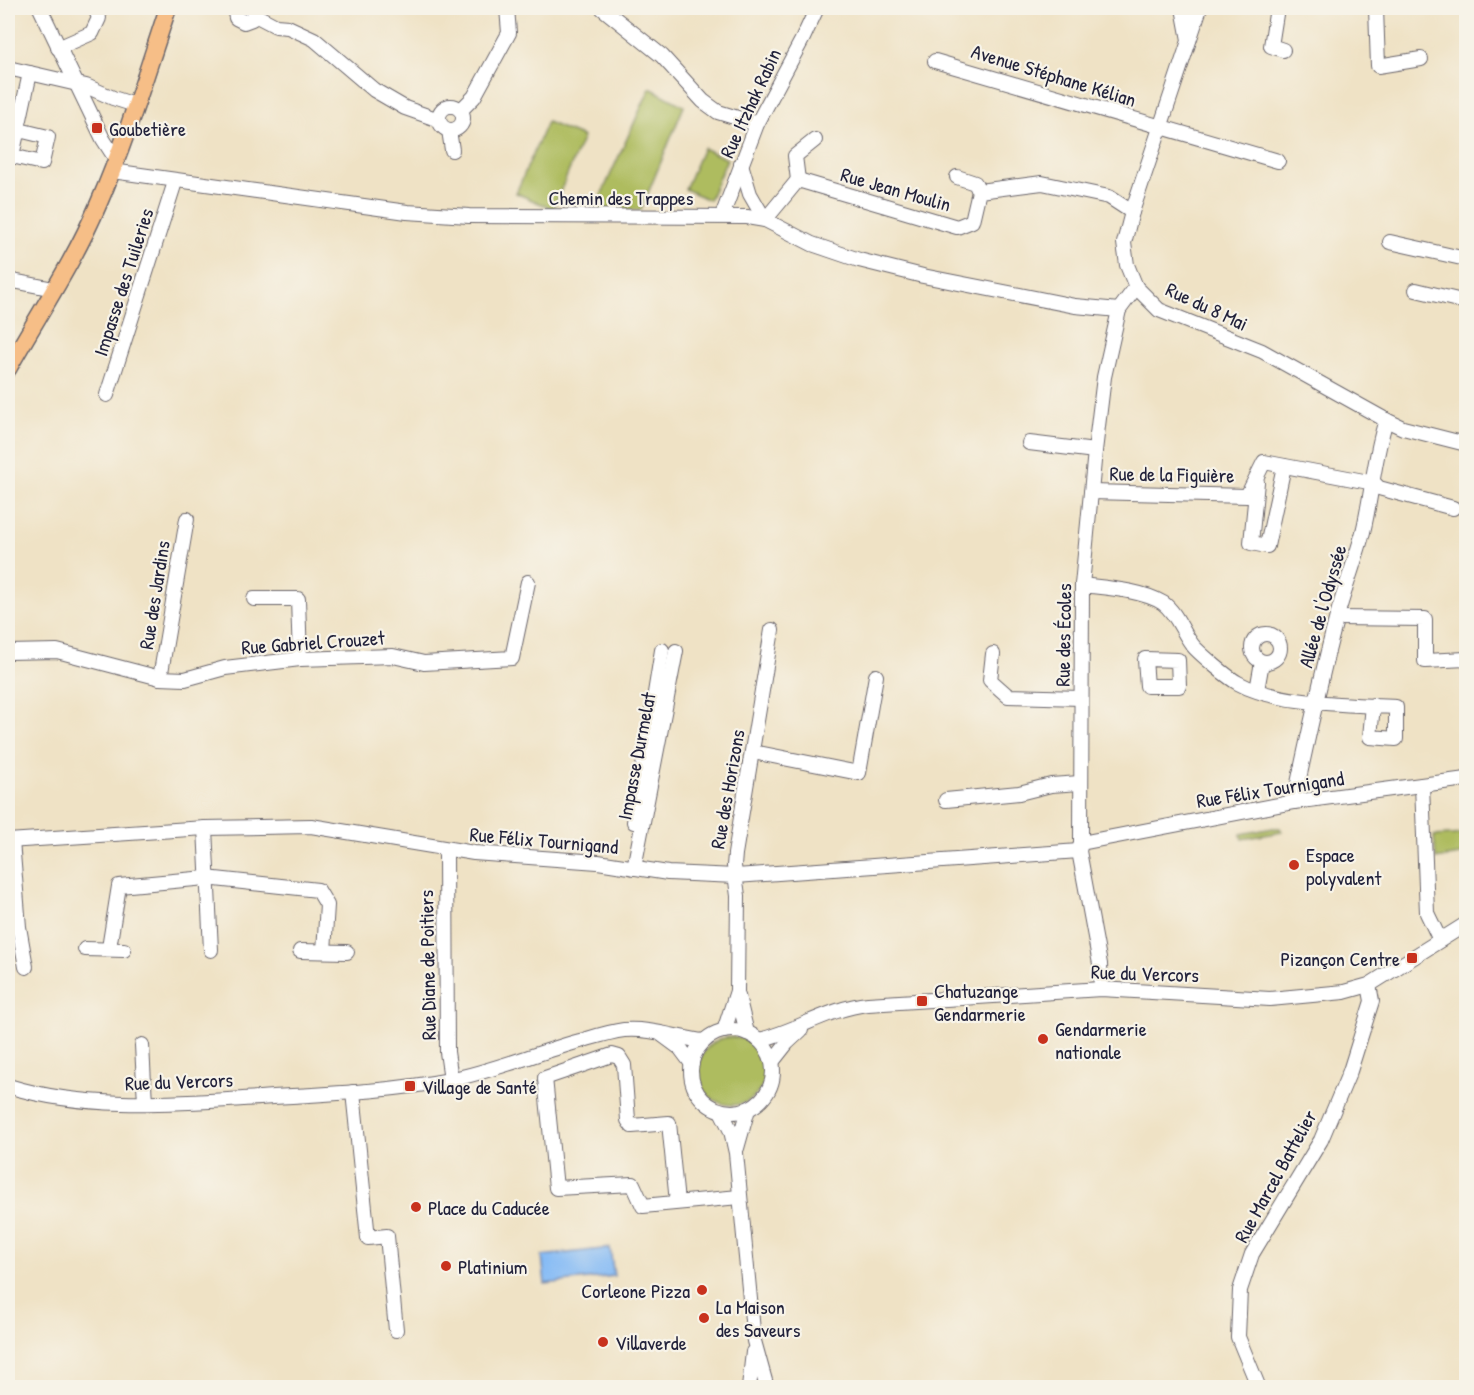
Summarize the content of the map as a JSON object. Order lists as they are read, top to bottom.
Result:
{
  "streets": {
    "street": [
      "Avenue Stéphane Kélian",
      "Rue Itzhak Rabin",
      "Rue Jean Moulin",
      "Chemin des Trappes",
      "Impasse des Tuileries",
      "Rue du 8 Mai",
      "Rue de la Figuière",
      "Rue des Jardins",
      "Allée de l'Odyssée",
      "Rue des Écoles",
      "Rue Gabriel Crouzet",
      "Impasse Durmelat",
      "Rue des Horizons",
      "Rue Félix Tournigand",
      "Rue Diane de Poitiers",
      "Rue du Vercors",
      "Rue Marcel Battelier"
    ]
  },
  "crossings": [
    ["Avenue Stéphane Kélian", "Rue du 8 Mai"],
    ["Rue Itzhak Rabin", "Chemin des Trappes"],
    ["Rue Jean Moulin", "Rue du 8 Mai"],
    ["Chemin des Trappes", "Impasse des Tuileries"],
    ["Chemin des Trappes", "Rue des Écoles"],
    ["Rue du 8 Mai", "Allée de l'Odyssée"],
    ["Rue du 8 Mai", "Rue des Écoles"],
    ["Rue de la Figuière", "Allée de l'Odyssée"],
    ["Rue de la Figuière", "Rue des Écoles"],
    ["Rue des Jardins", "Rue Gabriel Crouzet"],
    ["Allée de l'Odyssée", "Rue Félix Tournigand"],
    ["Rue des Écoles", "Rue Félix Tournigand"],
    ["Rue des Écoles", "Rue du Vercors"],
    ["Impasse Durmelat", "Rue Félix Tournigand"],
    ["Rue des Horizons", "Rue Félix Tournigand"],
    ["Rue des Horizons", "Rue du Vercors"],
    ["Rue Félix Tournigand", "Rue Diane de Poitiers"],
    ["Rue Diane de Poitiers", "Rue du Vercors"],
    ["Rue du Vercors", "Rue Marcel Battelier"]
  ],
  "places": {
    "transit": [
      "Goubetière",
      "Pizançon Centre",
      "Chatuzange Gendarmerie",
      "Village de Santé"
    ],
    "other": [
      "Espace polyvalent",
      "Gendarmerie nationale",
      "Place du Caducée",
      "Platinium",
      "Corleone Pizza",
      "La Maison des Saveurs",
      "Villaverde"
    ]
  }
}
